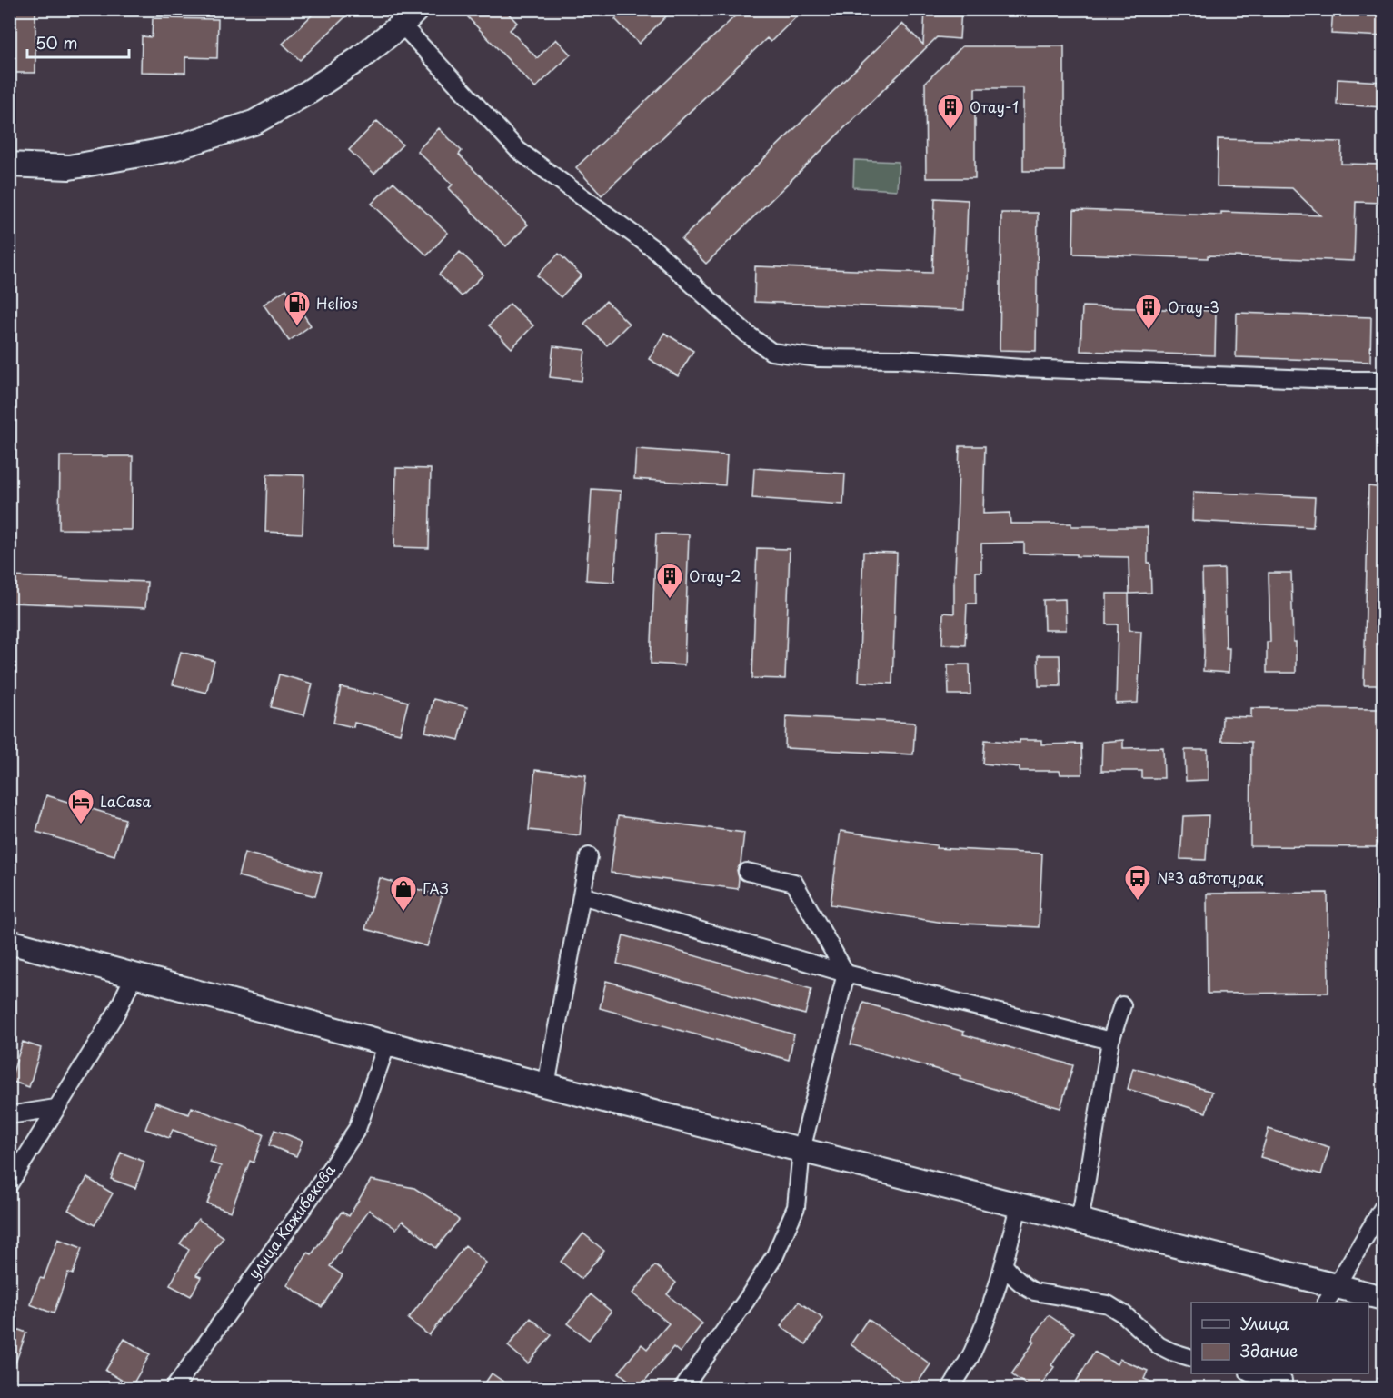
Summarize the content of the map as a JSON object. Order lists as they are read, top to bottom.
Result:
{
  "streets": {
    "street": ["улица Кажибекова"]
  },
  "places": {
    "building": ["Отау-1", "Отау-3", "Отау-2"],
    "fuel station": ["Helios"],
    "hotel": ["LaCasa"],
    "bus stop": ["№3 автотұрақ"],
    "shop": ["ГАЗ"]
  },
  "legend": ["Улица", "Здание"],
  "scale_bar": "50 m"
}
